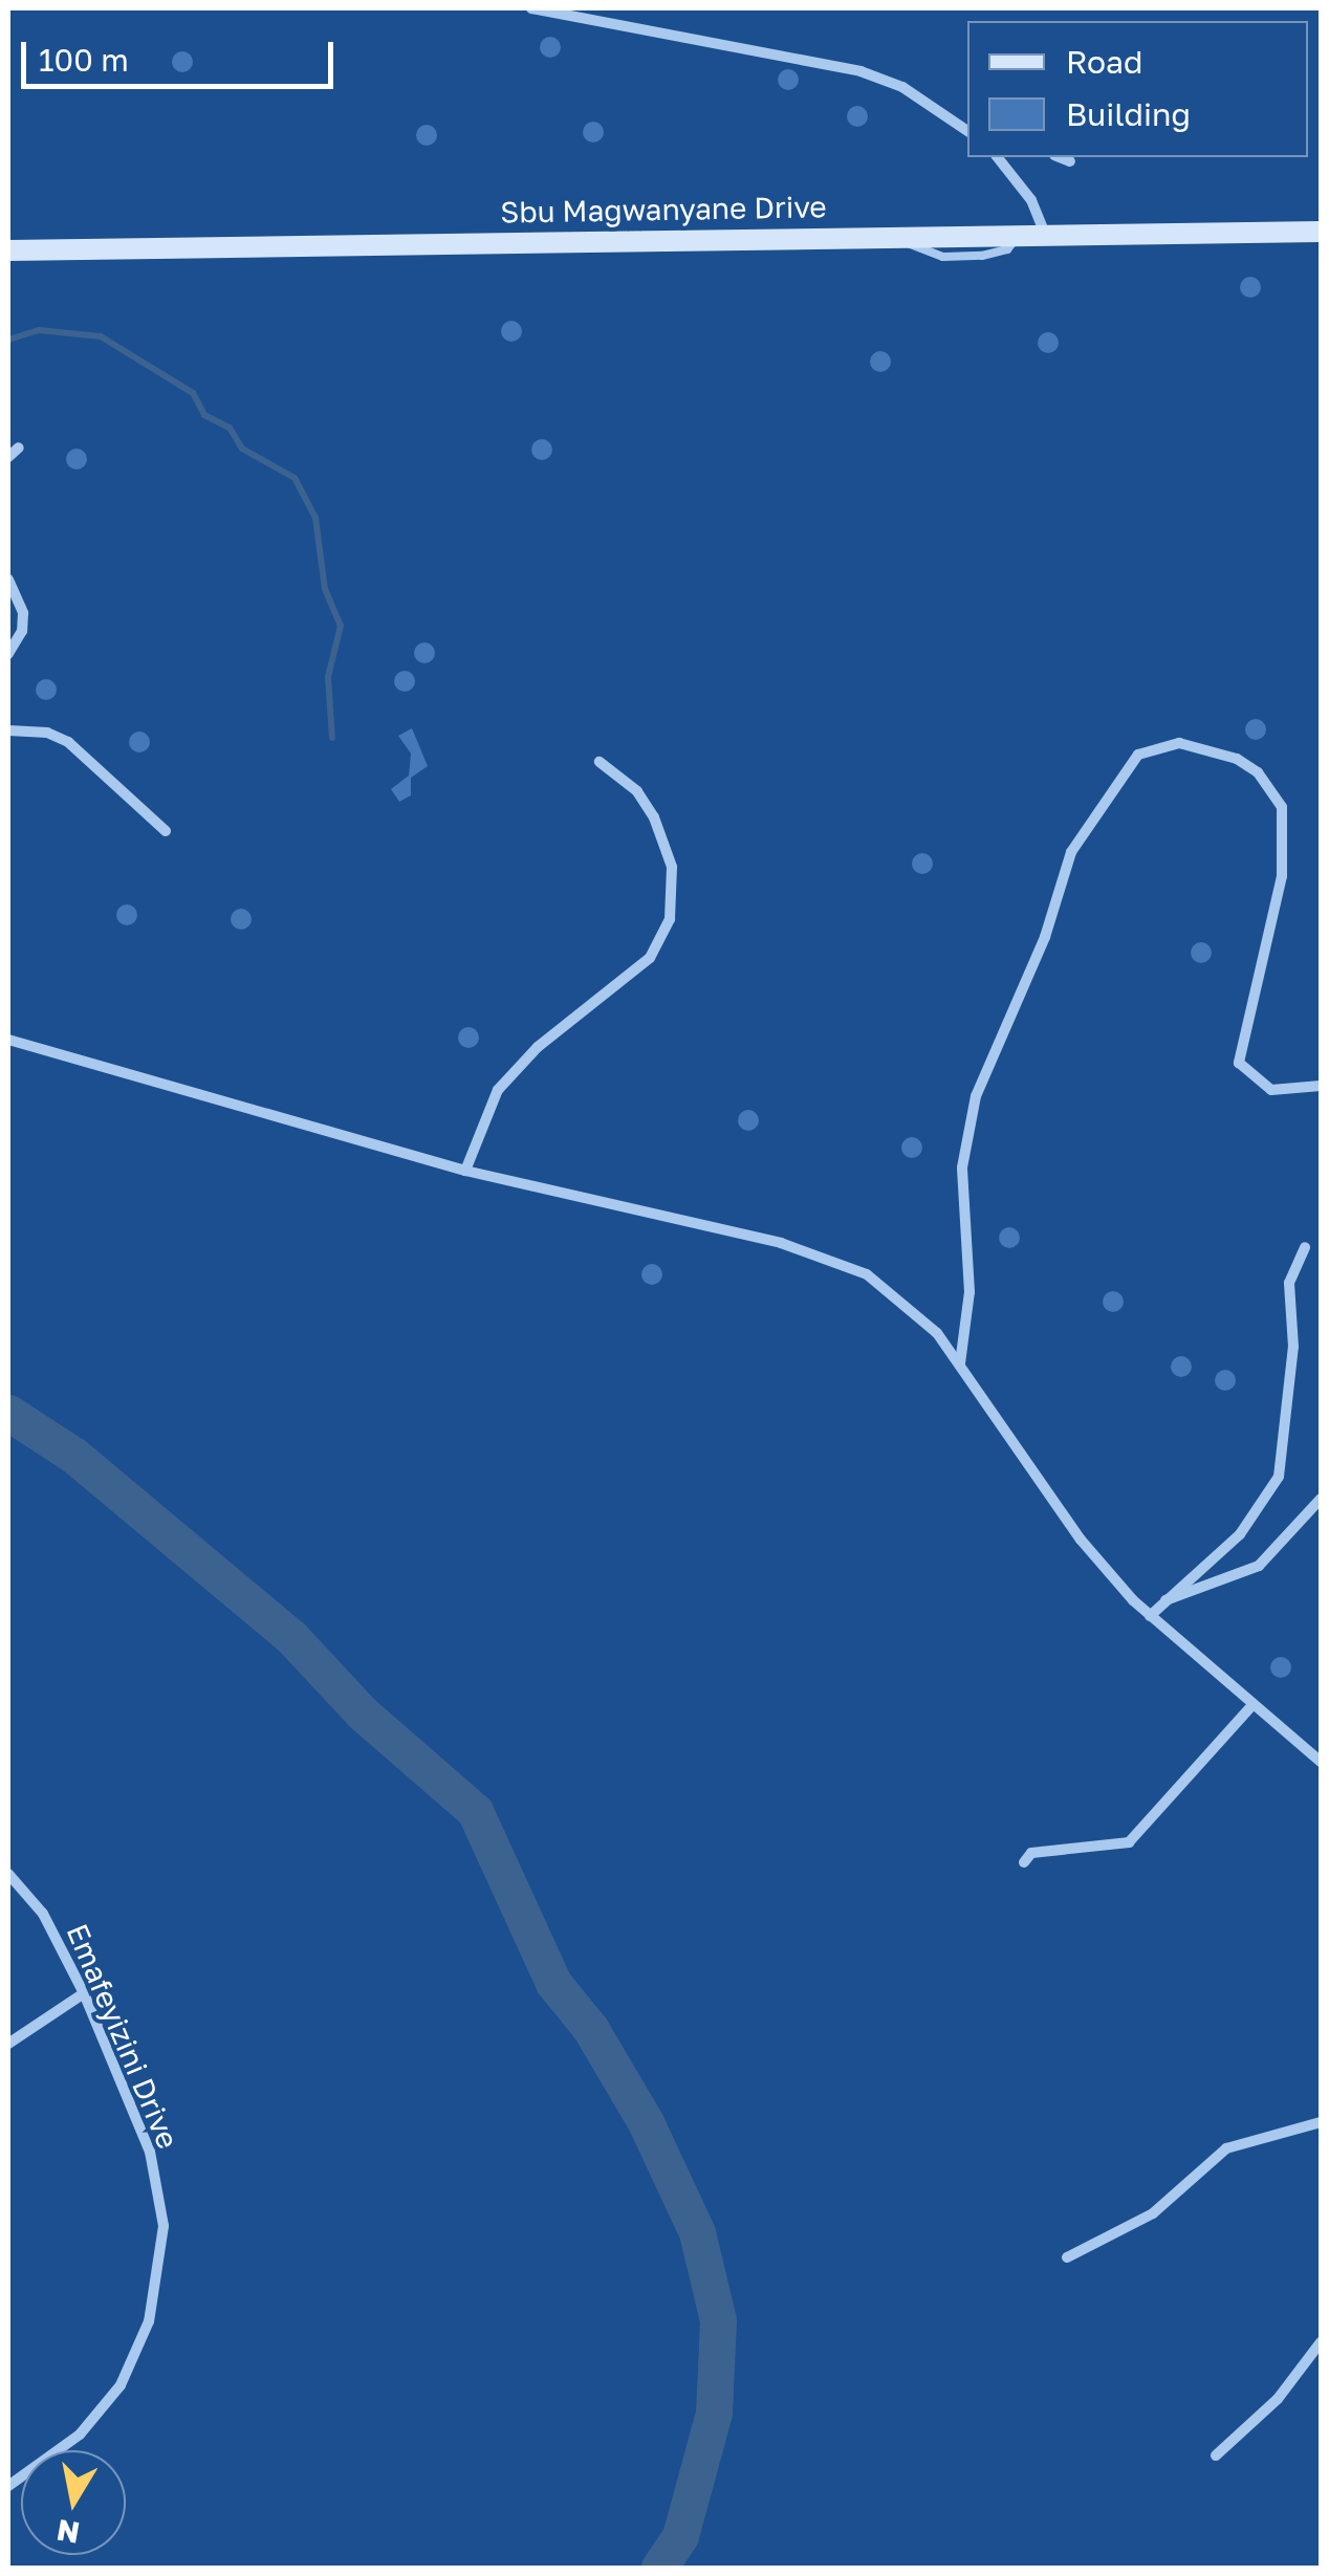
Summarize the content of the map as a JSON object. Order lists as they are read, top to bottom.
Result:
{
  "streets": {
    "main road": ["Sbu Magwanyane Drive"],
    "street": ["Emafeyizini Drive"]
  },
  "legend": ["Road", "Building"],
  "scale_bar": "100 m",
  "north": "bottom"
}
